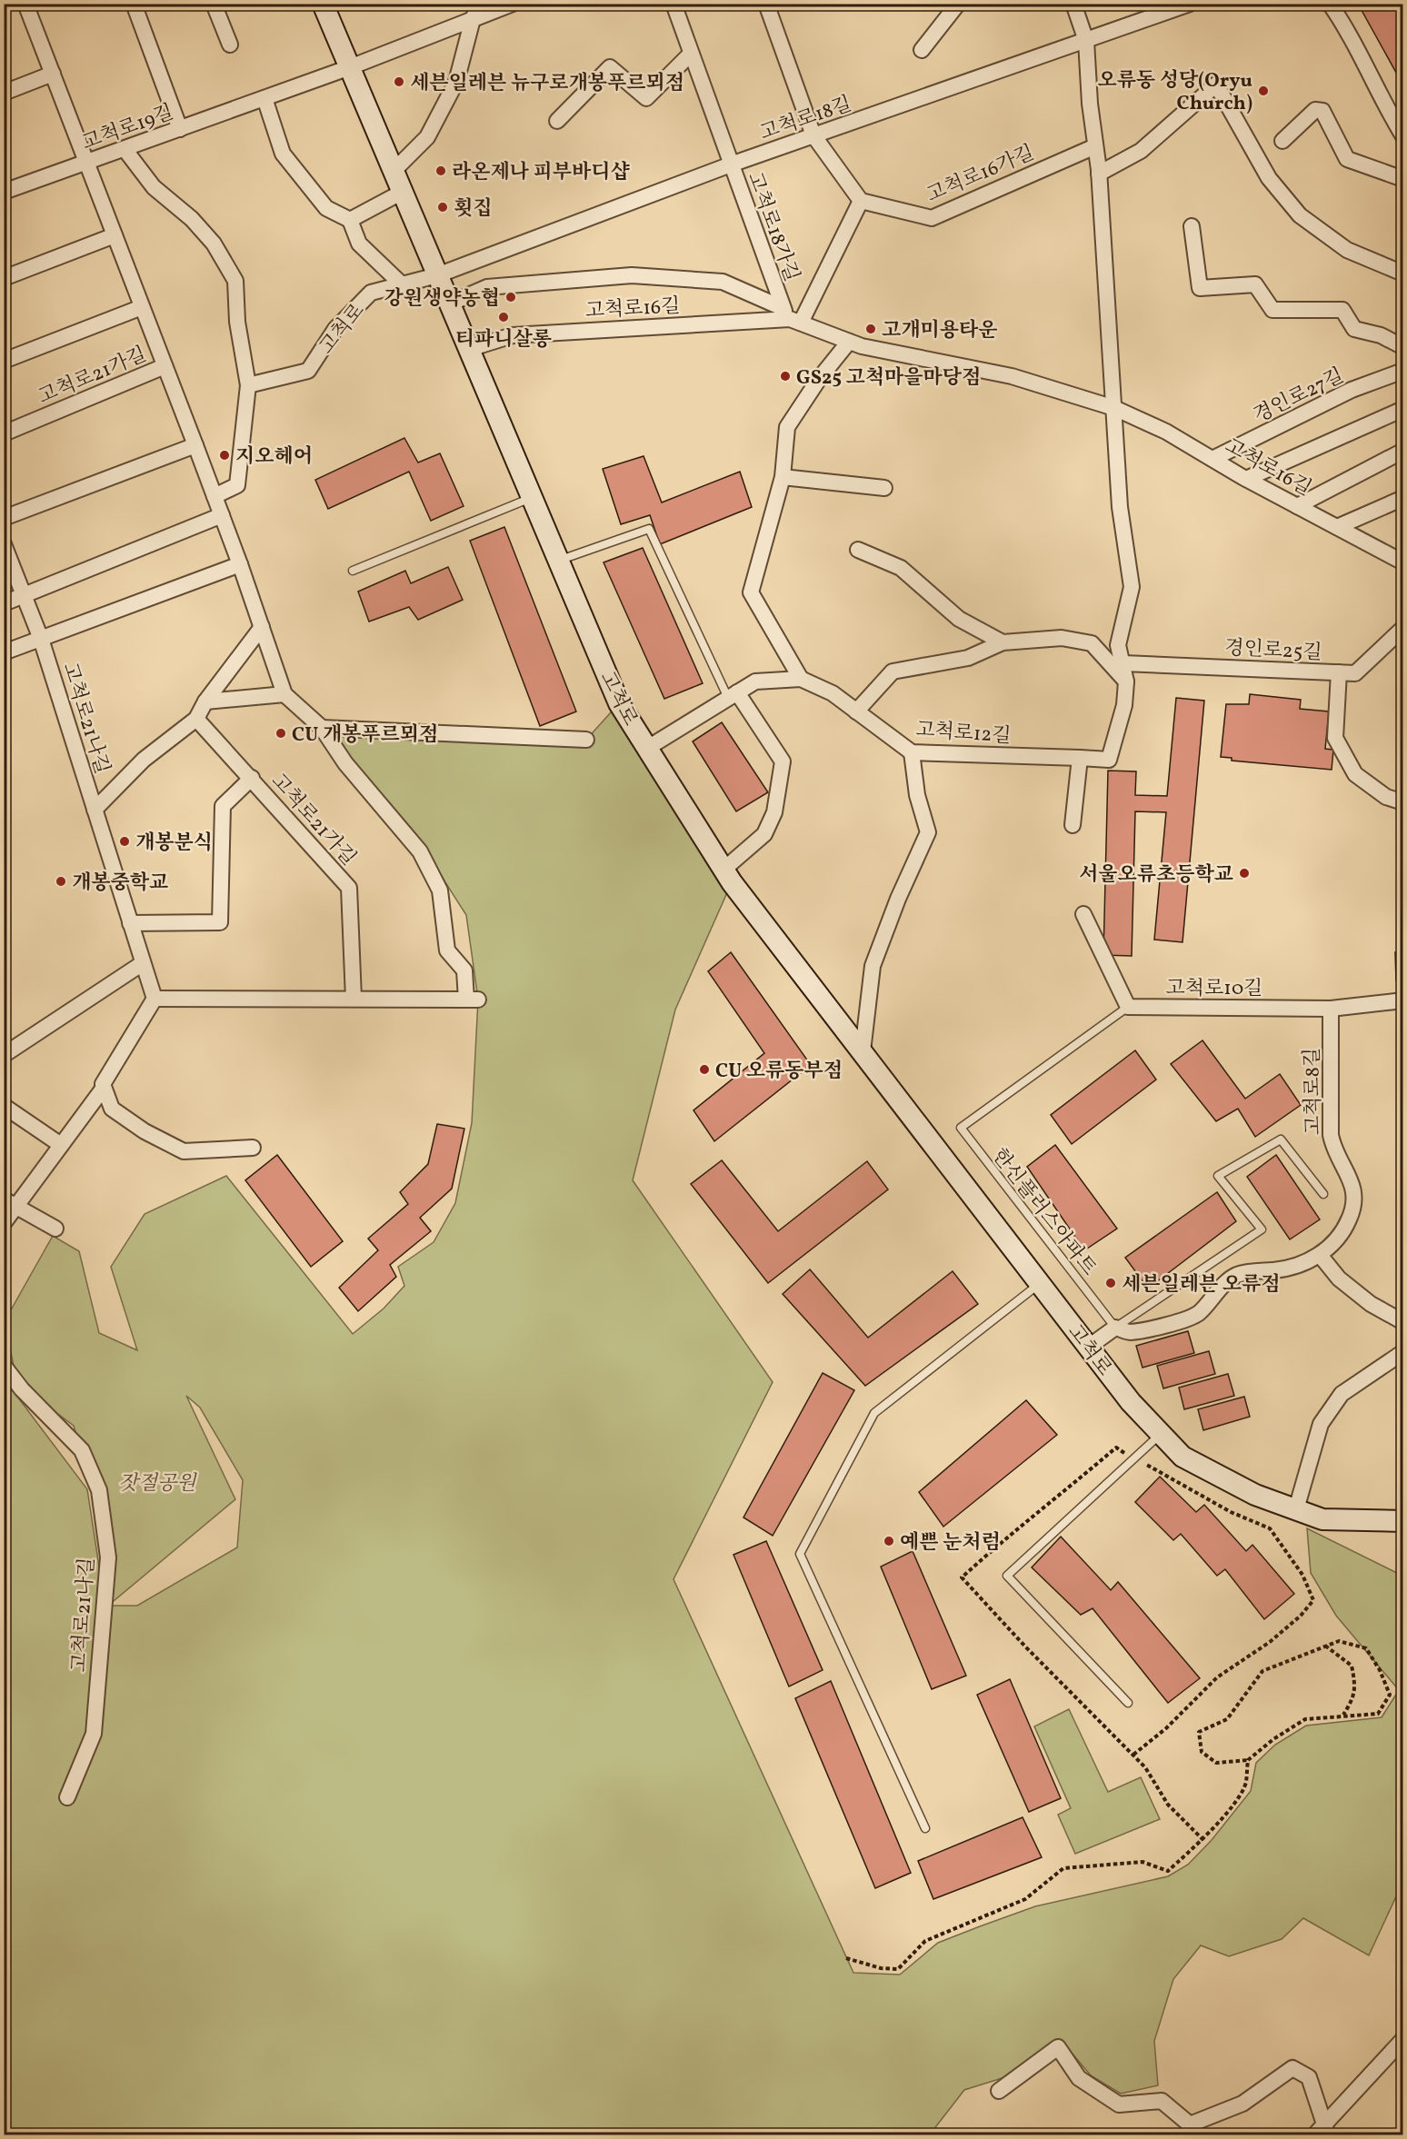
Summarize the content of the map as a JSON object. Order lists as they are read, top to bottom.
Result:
{
  "streets": {
    "main road": ["고척로"],
    "street": [
      "고척로18길",
      "고척로19길",
      "고척로16가길",
      "고척로18가길",
      "고척로16길",
      "고척로21가길",
      "경인로27길",
      "경인로25길",
      "고척로21나길",
      "고척로12길",
      "고척로10길",
      "고척로8길"
    ],
    "lane": ["한신플러스아파트"]
  },
  "crossings": [
    ["고척로18길", "고척로18가길"],
    ["고척로18길", "고척로"],
    ["고척로19길", "고척로"],
    ["고척로19길", "고척로21가길"],
    ["고척로18가길", "고척로16길"],
    ["고척로16길", "고척로"],
    ["고척로16길", "경인로27길"],
    ["고척로", "고척로12길"],
    ["고척로21가길", "고척로21나길"],
    ["경인로25길", "고척로12길"],
    ["고척로10길", "고척로8길"],
    ["고척로10길", "한신플러스아파트"],
    ["고척로8길", "한신플러스아파트"]
  ],
  "parks": ["잣절공원"],
  "places": [
    "세븐일레븐 뉴구로개봉푸르뫼점",
    "오류동 성당(Oryu Church)",
    "라온제나 피부바디샵",
    "횟집",
    "강원생약농협",
    "티파니살롱",
    "고개미용타운",
    "GS25 고척마을마당점",
    "지오헤어",
    "CU 개봉푸르뫼점",
    "개봉분식",
    "서울오류초등학교",
    "개봉중학교",
    "CU 오류동부점",
    "세븐일레븐 오류점",
    "예쁜 눈처럼"
  ]
}
